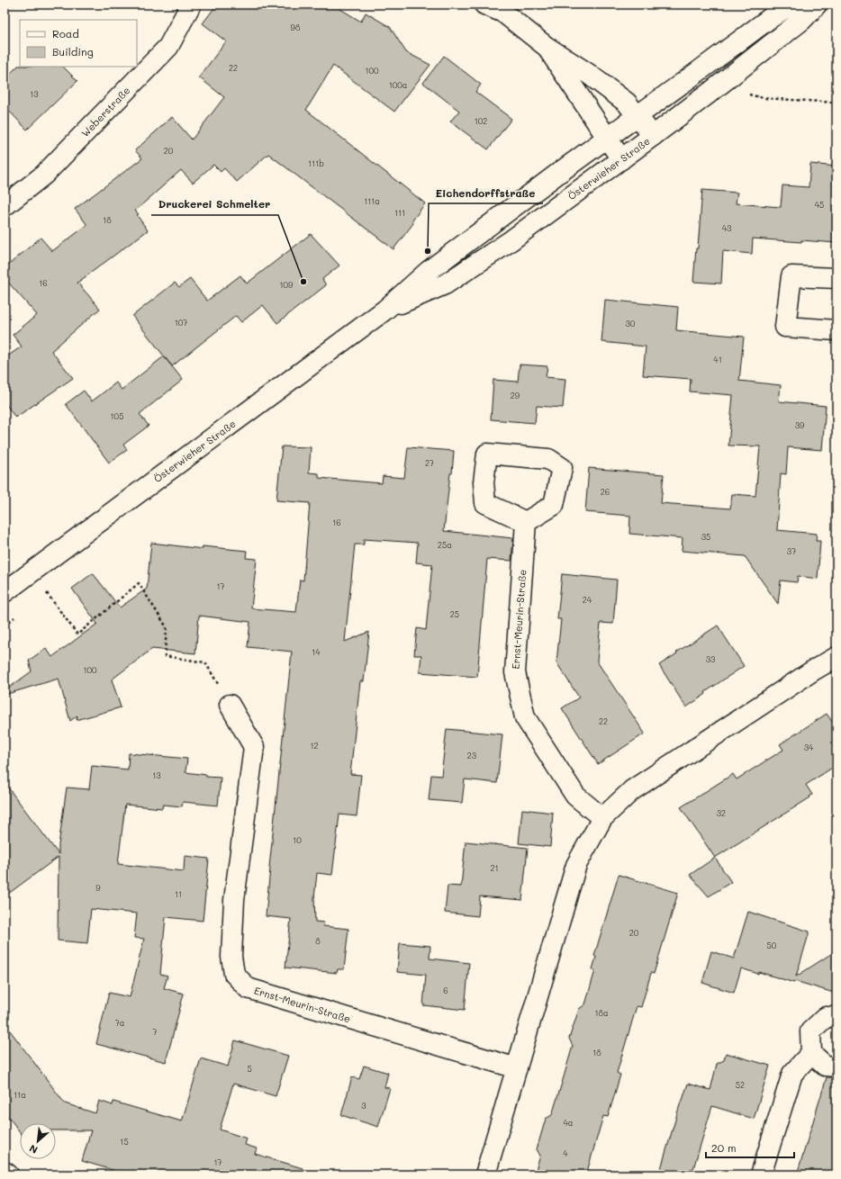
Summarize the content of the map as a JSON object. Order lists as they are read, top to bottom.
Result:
{
  "streets": {
    "street": ["Weberstraße", "Österwieher Straße", "Ernst-Meurin-Straße"]
  },
  "places": ["Eichendorffstraße", "Druckerei Schmelter"],
  "house_numbers": [
    "98",
    "22",
    "100",
    "100a",
    "13",
    "102",
    "20",
    "111b",
    "111a",
    "45",
    "111",
    "18",
    "43",
    "16",
    "109",
    "107",
    "30",
    "41",
    "29",
    "105",
    "39",
    "27",
    "26",
    "16",
    "35",
    "25a",
    "37",
    "17",
    "24",
    "25",
    "14",
    "33",
    "100",
    "22",
    "12",
    "34",
    "23",
    "13",
    "32",
    "10",
    "21",
    "9",
    "11",
    "20",
    "8",
    "50",
    "6",
    "18a",
    "7a",
    "7",
    "18",
    "5",
    "52",
    "11a",
    "3",
    "4a",
    "15",
    "4",
    "17"
  ],
  "legend": ["Road", "Building"],
  "scale_bar": "20 m",
  "north": "bottom left"
}
